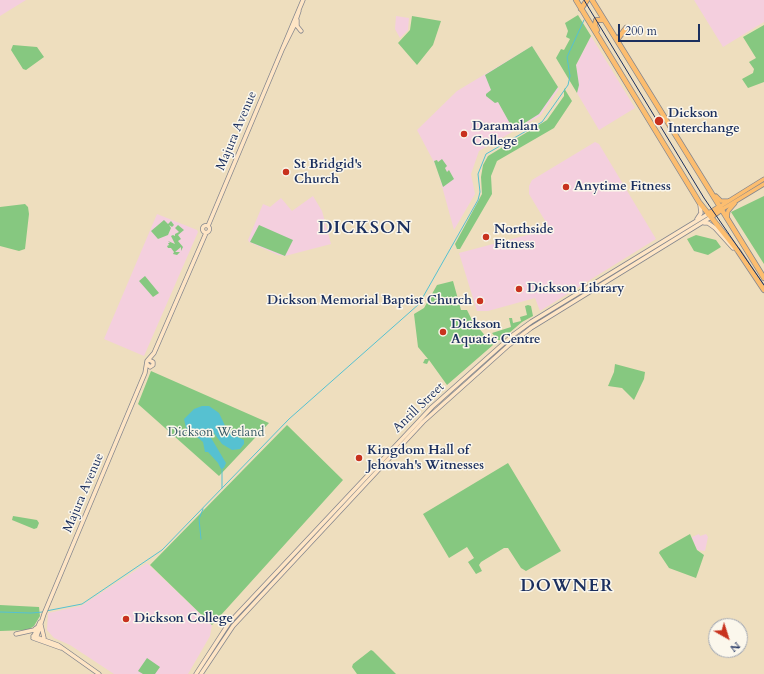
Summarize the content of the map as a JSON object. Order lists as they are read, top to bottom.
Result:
{
  "streets": {
    "main road": ["Majura Avenue", "Antill Street"]
  },
  "districts": ["DICKSON", "DOWNER"],
  "parks": ["Dickson Wetland"],
  "places": [
    "Dickson Interchange",
    "Daramalan College",
    "St Bridgid's Church",
    "Anytime Fitness",
    "Northside Fitness",
    "Dickson Library",
    "Dickson Memorial Baptist Church",
    "Dickson Aquatic Centre",
    "Kingdom Hall of Jehovah's Witnesses",
    "Dickson College"
  ],
  "scale_bar": "200 m",
  "north": "bottom right"
}
